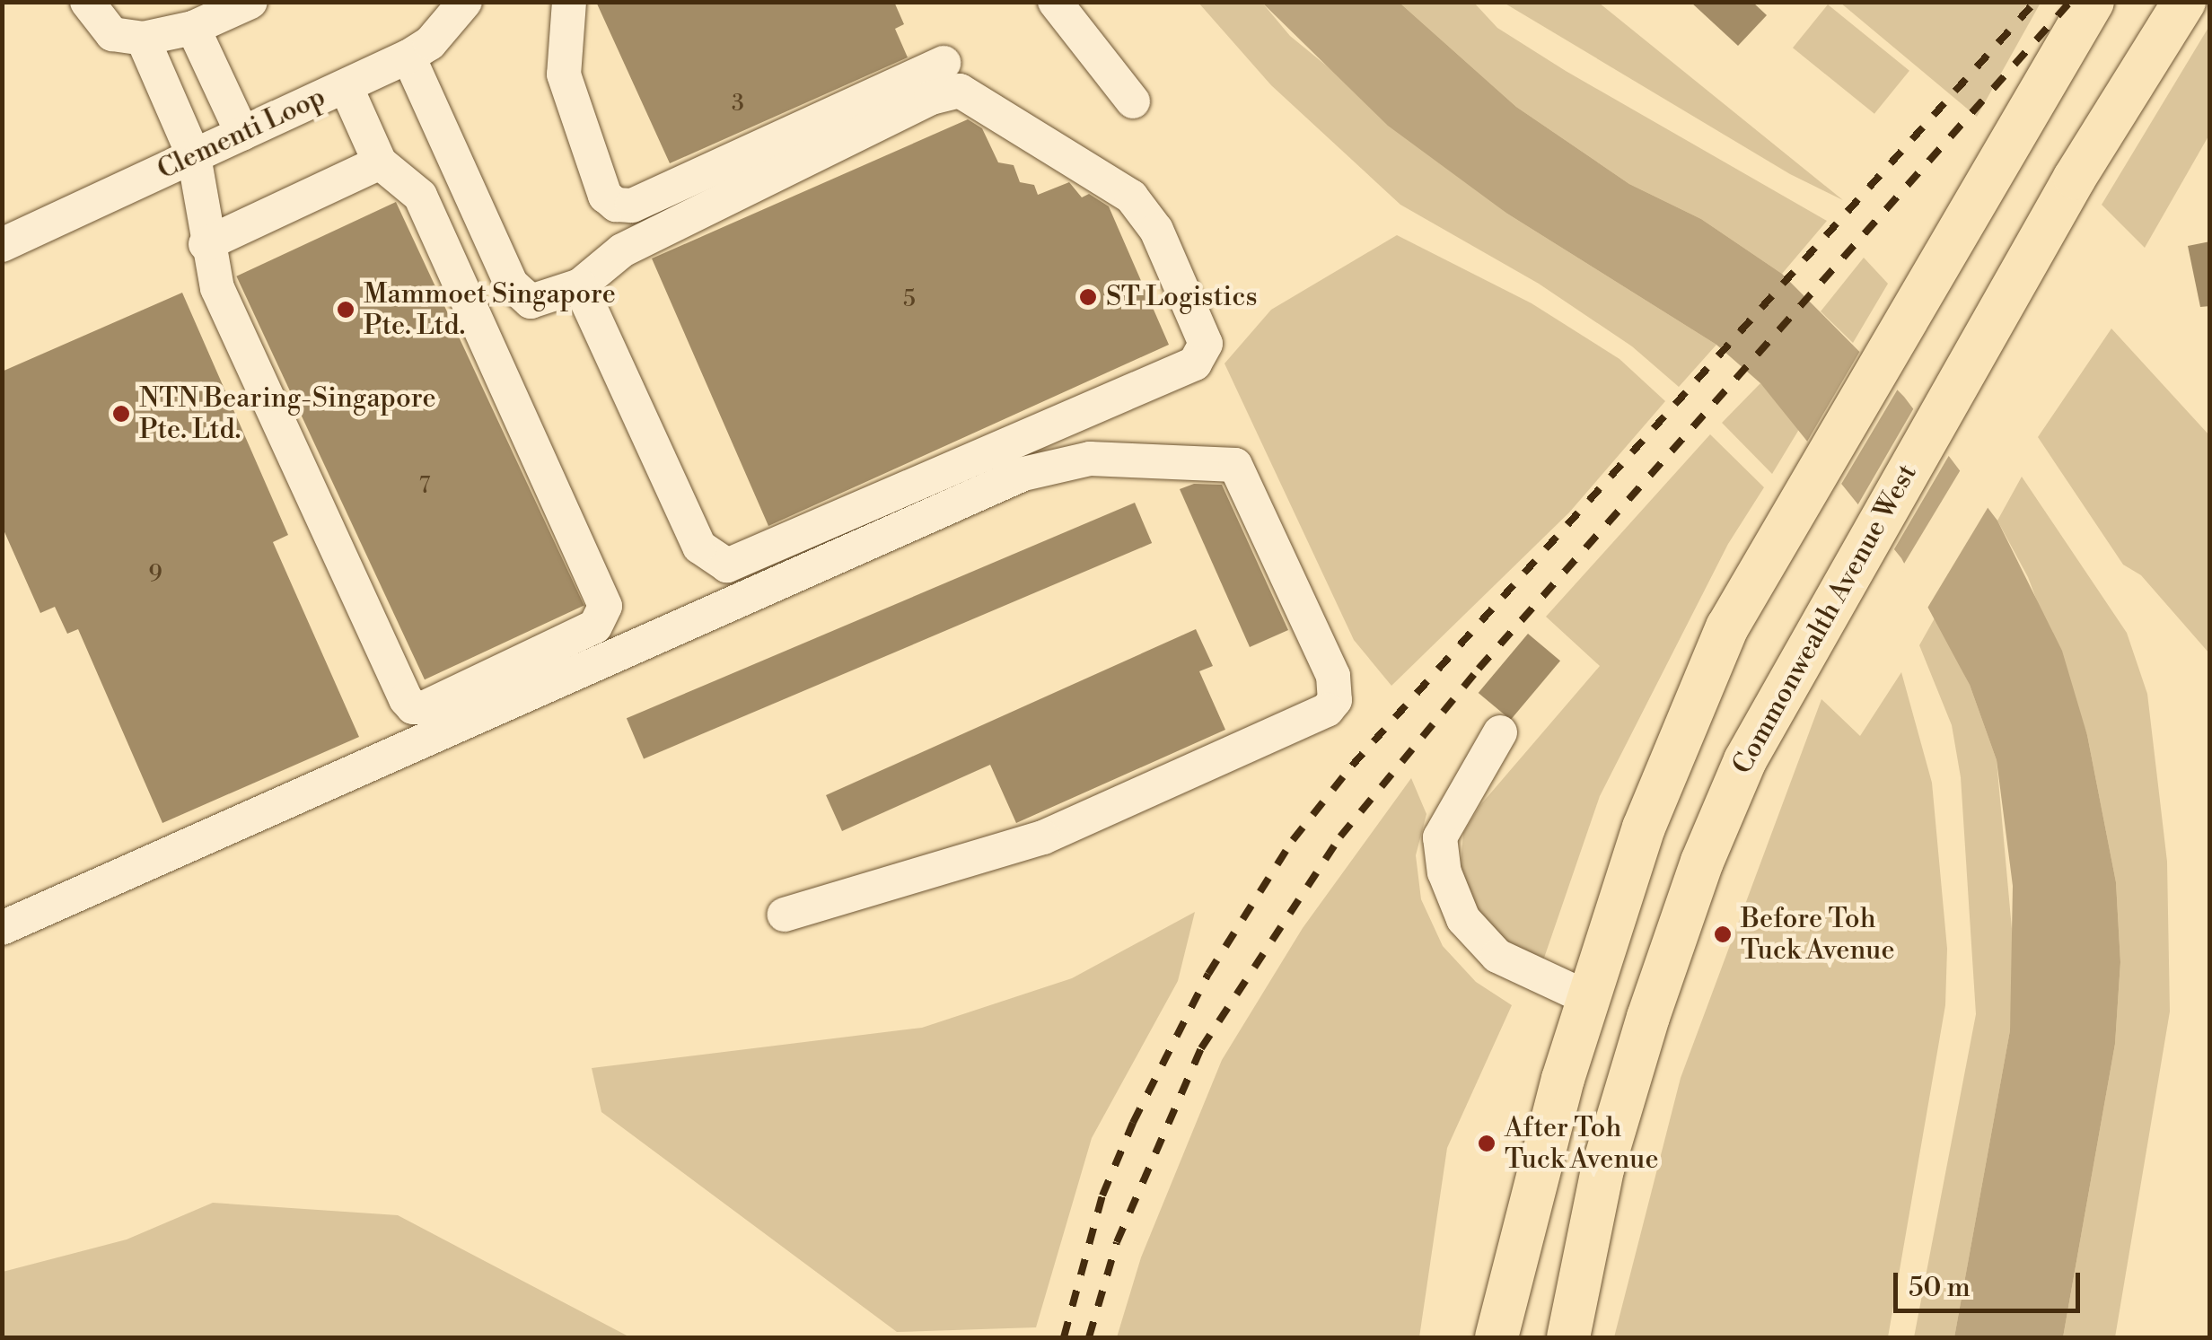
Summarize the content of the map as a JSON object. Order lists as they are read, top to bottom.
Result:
{
  "streets": {
    "main road": ["Commonwealth Avenue West"],
    "street": ["Clementi Loop"]
  },
  "places": [
    "ST Logistics",
    "Mammoet Singapore Pte. Ltd.",
    "NTN Bearing-Singapore Pte. Ltd.",
    "Before Toh Tuck Avenue",
    "After Toh Tuck Avenue"
  ],
  "house_numbers": [
    "3",
    "5",
    "7",
    "9"
  ],
  "scale_bar": "50 m"
}
